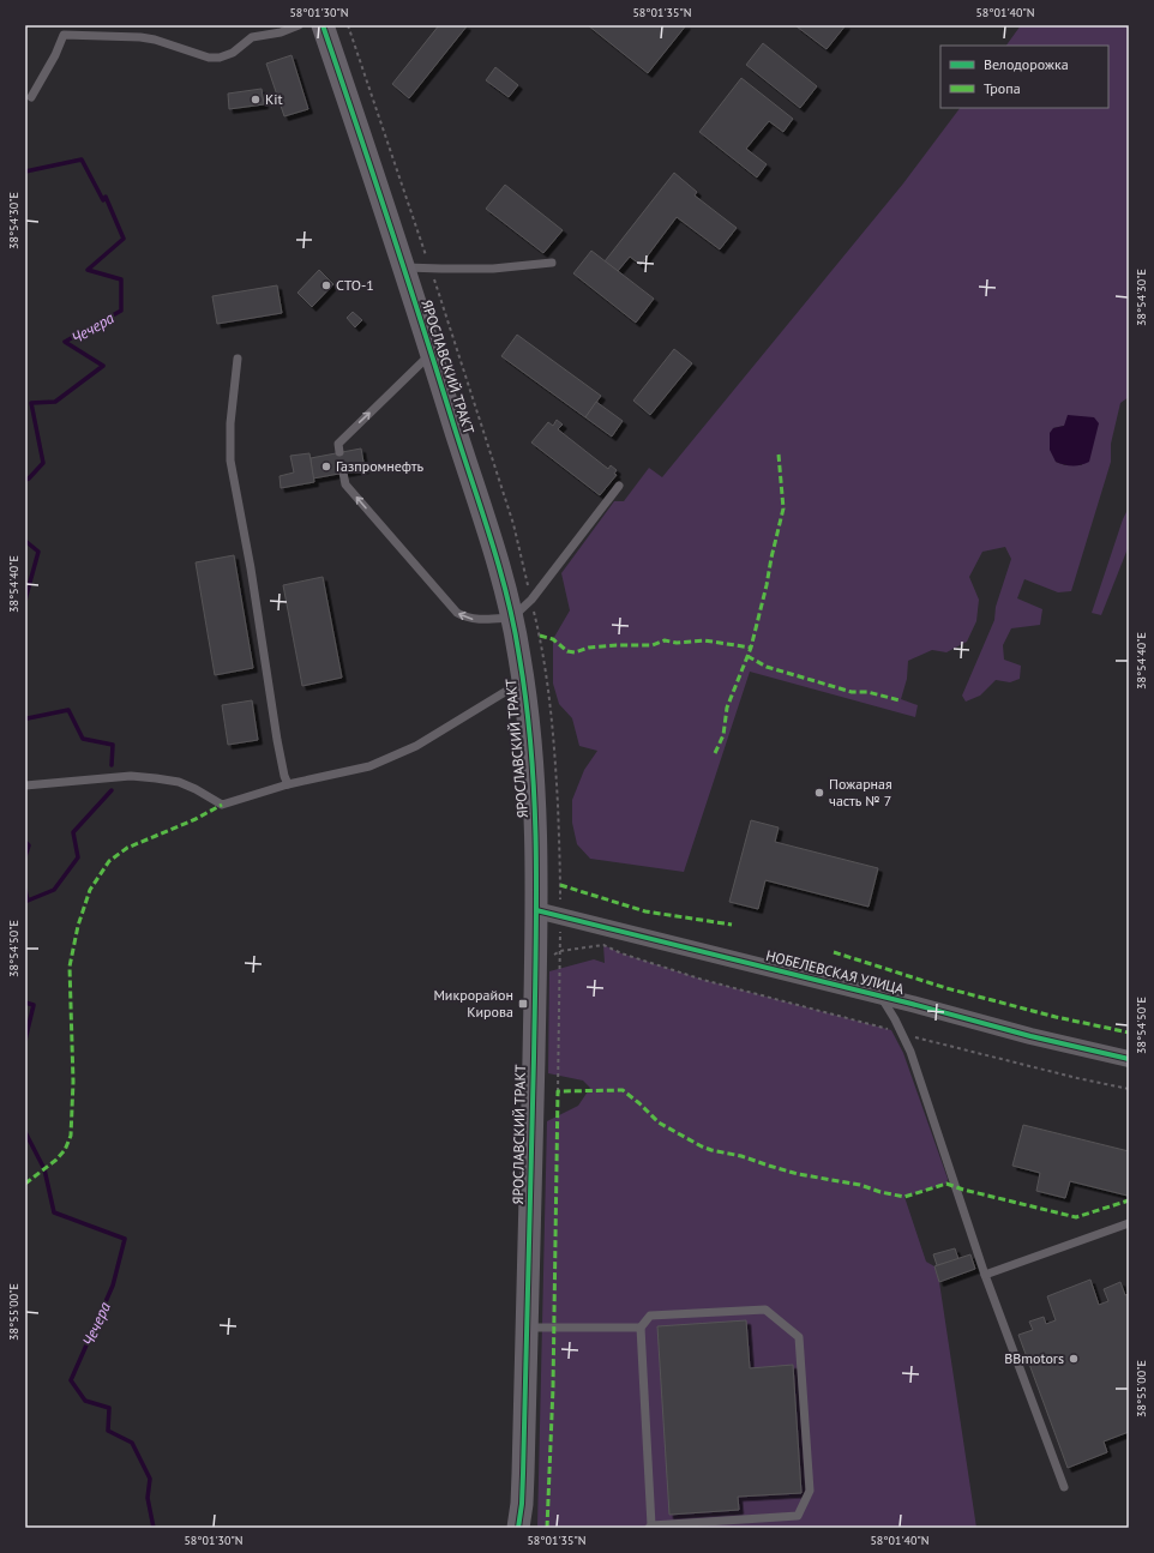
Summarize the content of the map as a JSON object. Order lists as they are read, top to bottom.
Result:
{
  "streets": {
    "street": ["ЯРОСЛАВСКИЙ ТРАКТ", "НОБЕЛЕВСКАЯ УЛИЦА"]
  },
  "crossings": [
    ["ЯРОСЛАВСКИЙ ТРАКТ", "НОБЕЛЕВСКАЯ УЛИЦА"]
  ],
  "water": ["Чечера"],
  "places": {
    "other": [
      "Kit",
      "СТО-1",
      "Газпромнефть",
      "Пожарная часть № 7",
      "BBmotors"
    ],
    "transit": ["Микрорайон Кирова"]
  },
  "legend": ["Велодорожка", "Тропа"],
  "coordinates": [
    "58°01'30\"N",
    "58°01'35\"N",
    "58°01'40\"N",
    "38°54'30\"E",
    "38°54'40\"E",
    "38°54'50\"E",
    "38°55'00\"E"
  ]
}
